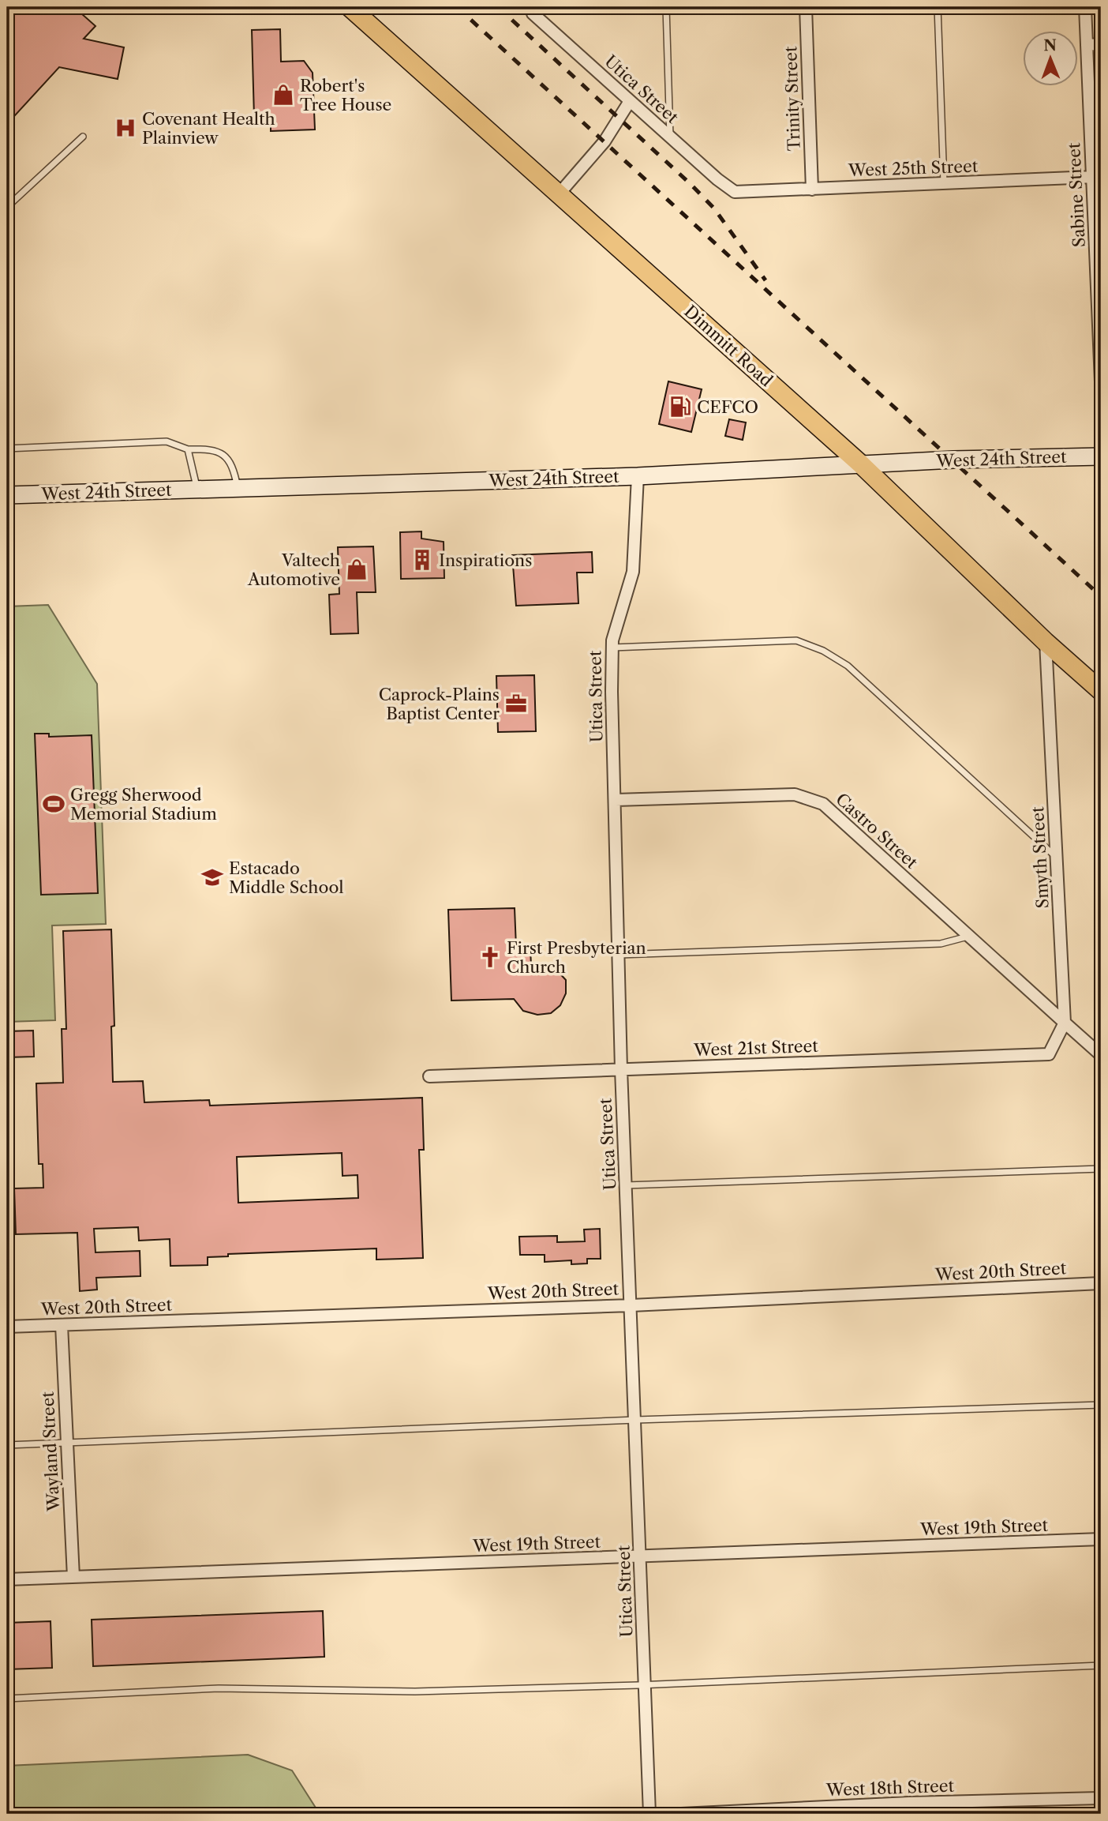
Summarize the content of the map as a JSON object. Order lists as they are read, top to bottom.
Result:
{
  "streets": {
    "main road": ["Dimmitt Road", "West 24th Street"],
    "street": [
      "Utica Street",
      "Trinity Street",
      "West 25th Street",
      "Sabine Street",
      "Castro Street",
      "Smyth Street",
      "West 21st Street",
      "West 20th Street",
      "Wayland Street",
      "West 19th Street",
      "West 18th Street"
    ]
  },
  "crossings": [
    ["Utica Street", "West 25th Street"],
    ["Utica Street", "West 24th Street"],
    ["Utica Street", "Castro Street"],
    ["Utica Street", "West 21st Street"],
    ["Utica Street", "West 20th Street"],
    ["Utica Street", "West 19th Street"],
    ["Trinity Street", "West 25th Street"],
    ["West 25th Street", "Sabine Street"],
    ["Dimmitt Road", "West 24th Street"],
    ["Dimmitt Road", "Smyth Street"],
    ["Castro Street", "Smyth Street"],
    ["Castro Street", "West 21st Street"],
    ["Smyth Street", "West 21st Street"],
    ["West 20th Street", "Wayland Street"],
    ["Wayland Street", "West 19th Street"]
  ],
  "places": {
    "shop": ["Robert's Tree House", "Valtech Automotive"],
    "hospital": ["Covenant Health Plainview"],
    "fuel station": ["CEFCO"],
    "building": ["Inspirations"],
    "office": ["Caprock-Plains Baptist Center"],
    "sports": ["Gregg Sherwood Memorial Stadium"],
    "school or university": ["Estacado Middle School"],
    "church": ["First Presbyterian Church"]
  },
  "north": "top"
}
